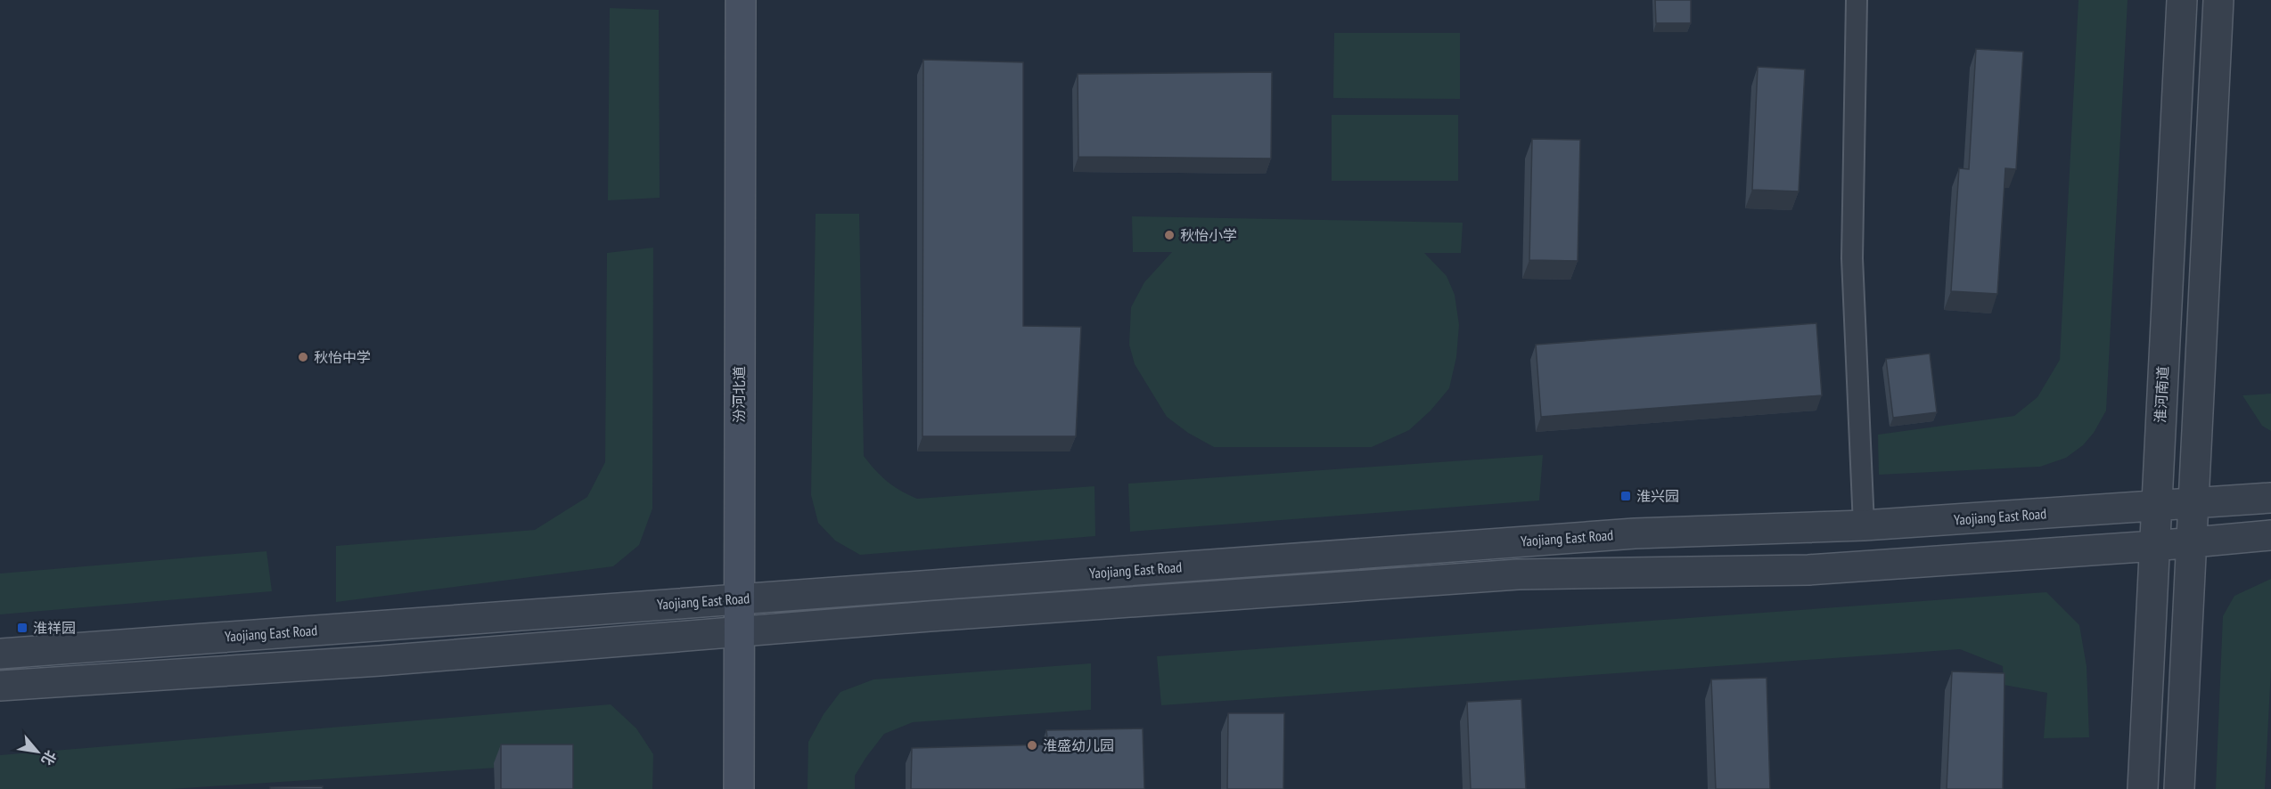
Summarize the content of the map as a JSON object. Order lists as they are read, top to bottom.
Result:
{
  "streets": {
    "main road": ["汾河北道"],
    "street": ["淮河南道", "Yaojiang East Road"]
  },
  "crossings": [
    ["汾河北道", "Yaojiang East Road"],
    ["淮河南道", "Yaojiang East Road"]
  ],
  "places": {
    "other": ["秋怡小学", "秋怡中学", "淮盛幼儿园"],
    "transit": ["淮兴园", "淮祥园"]
  },
  "north": "bottom right"
}
